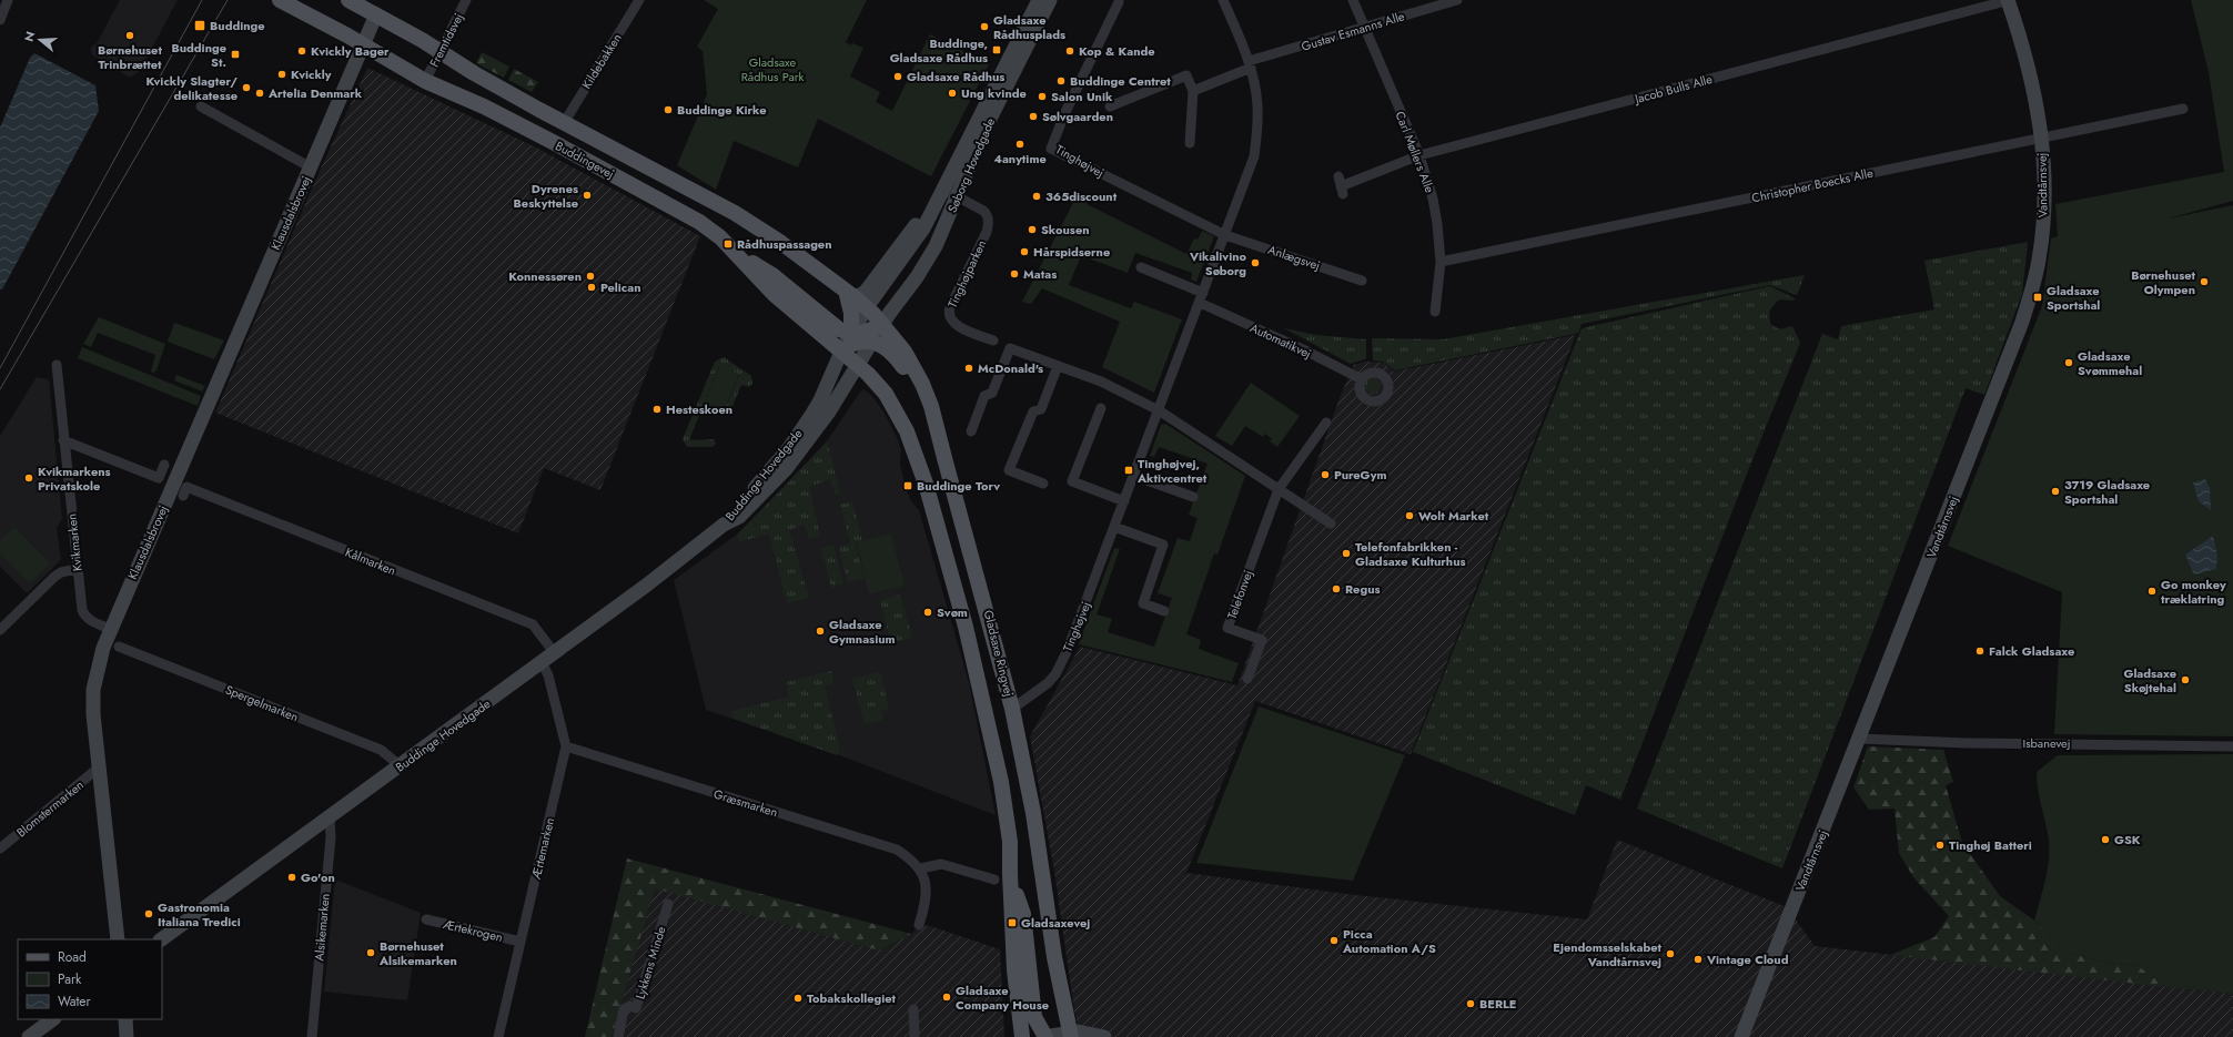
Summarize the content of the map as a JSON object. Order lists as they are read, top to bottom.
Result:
{
  "streets": {
    "main road": ["Buddingevej", "Gladsaxe Ringvej"],
    "street": [
      "Gustav Esmanns Alle",
      "Fremtidsvej",
      "Kildebakken",
      "Jacob Bulls Alle",
      "Carl Møllers Alle",
      "Tinghøjvej",
      "Søborg Hovedgade",
      "Christopher Boecks Alle",
      "Vandtårnsvej",
      "Klausdalsbrovej",
      "Anlægsvej",
      "Tinghøjparken",
      "Automatikvej",
      "Buddinge Hovedgade",
      "Kvikmarken",
      "Kålmarken",
      "Telefonvej",
      "Spergelmarken",
      "Isbanevej",
      "Græsmarken",
      "Blomstermarken",
      "Ærtemarken",
      "Alsikemarken",
      "Ærtekrogen",
      "Lykkens Minde"
    ]
  },
  "crossings": [
    ["Gustav Esmanns Alle", "Carl Møllers Alle"],
    ["Gustav Esmanns Alle", "Tinghøjvej"],
    ["Fremtidsvej", "Buddingevej"],
    ["Kildebakken", "Buddingevej"],
    ["Jacob Bulls Alle", "Carl Møllers Alle"],
    ["Jacob Bulls Alle", "Vandtårnsvej"],
    ["Carl Møllers Alle", "Christopher Boecks Alle"],
    ["Buddingevej", "Klausdalsbrovej"],
    ["Buddingevej", "Buddinge Hovedgade"],
    ["Buddingevej", "Gladsaxe Ringvej"],
    ["Tinghøjvej", "Anlægsvej"],
    ["Tinghøjvej", "Automatikvej"],
    ["Tinghøjvej", "Gladsaxe Ringvej"],
    ["Søborg Hovedgade", "Tinghøjparken"],
    ["Søborg Hovedgade", "Buddinge Hovedgade"],
    ["Søborg Hovedgade", "Gladsaxe Ringvej"],
    ["Christopher Boecks Alle", "Vandtårnsvej"],
    ["Vandtårnsvej", "Isbanevej"],
    ["Klausdalsbrovej", "Kvikmarken"],
    ["Klausdalsbrovej", "Blomstermarken"],
    ["Buddinge Hovedgade", "Kålmarken"],
    ["Buddinge Hovedgade", "Gladsaxe Ringvej"],
    ["Buddinge Hovedgade", "Spergelmarken"],
    ["Buddinge Hovedgade", "Ærtemarken"],
    ["Buddinge Hovedgade", "Alsikemarken"],
    ["Kålmarken", "Ærtemarken"],
    ["Græsmarken", "Ærtemarken"],
    ["Ærtemarken", "Ærtekrogen"]
  ],
  "parks": ["Gladsaxe Rådhus Park"],
  "places": {
    "transit": [
      "Buddinge",
      "Buddinge, Gladsaxe Rådhus",
      "Buddinge St.",
      "Rådhuspassagen",
      "Gladsaxe Sportshal",
      "Tinghøjvej, Aktivcentret",
      "Buddinge Torv",
      "Gladsaxevej"
    ],
    "other": [
      "Gladsaxe Rådhusplads",
      "Børnehuset Trinbrættet",
      "Kvickly Bager",
      "Kop & Kande",
      "Kvickly",
      "Gladsaxe Rådhus",
      "Buddinge Centret",
      "Kvickly Slagter/ delikatesse",
      "Artelia Denmark",
      "Ung kvinde",
      "Salon Unik",
      "Buddinge Kirke",
      "Sølvgaarden",
      "4anytime",
      "Dyrenes Beskyttelse",
      "365discount",
      "Skousen",
      "Hårspidserne",
      "Vikalivino Søborg",
      "Matas",
      "Konnessøren",
      "Børnehuset Olympen",
      "Pelican",
      "Gladsaxe Svømmehal",
      "McDonald's",
      "Hesteskoen",
      "PureGym",
      "Kvikmarkens Privatskole",
      "3719 Gladsaxe Sportshal",
      "Wolt Market",
      "Telefonfabrikken - Gladsaxe Kulturhus",
      "Regus",
      "Go monkey træklatring",
      "Svøm",
      "Gladsaxe Gymnasium",
      "Falck Gladsaxe",
      "Gladsaxe Skøjtehal",
      "GSK",
      "Tinghøj Batteri",
      "Go'on",
      "Gastronomia Italiana Tredici",
      "Picca Automation A/S",
      "Børnehuset Alsikemarken",
      "Ejendomsselskabet Vandtårnsvej",
      "Vintage Cloud",
      "Gladsaxe Company House",
      "Tobakskollegiet",
      "BERLE"
    ]
  },
  "legend": ["Road", "Park", "Water"],
  "north": "left"
}
